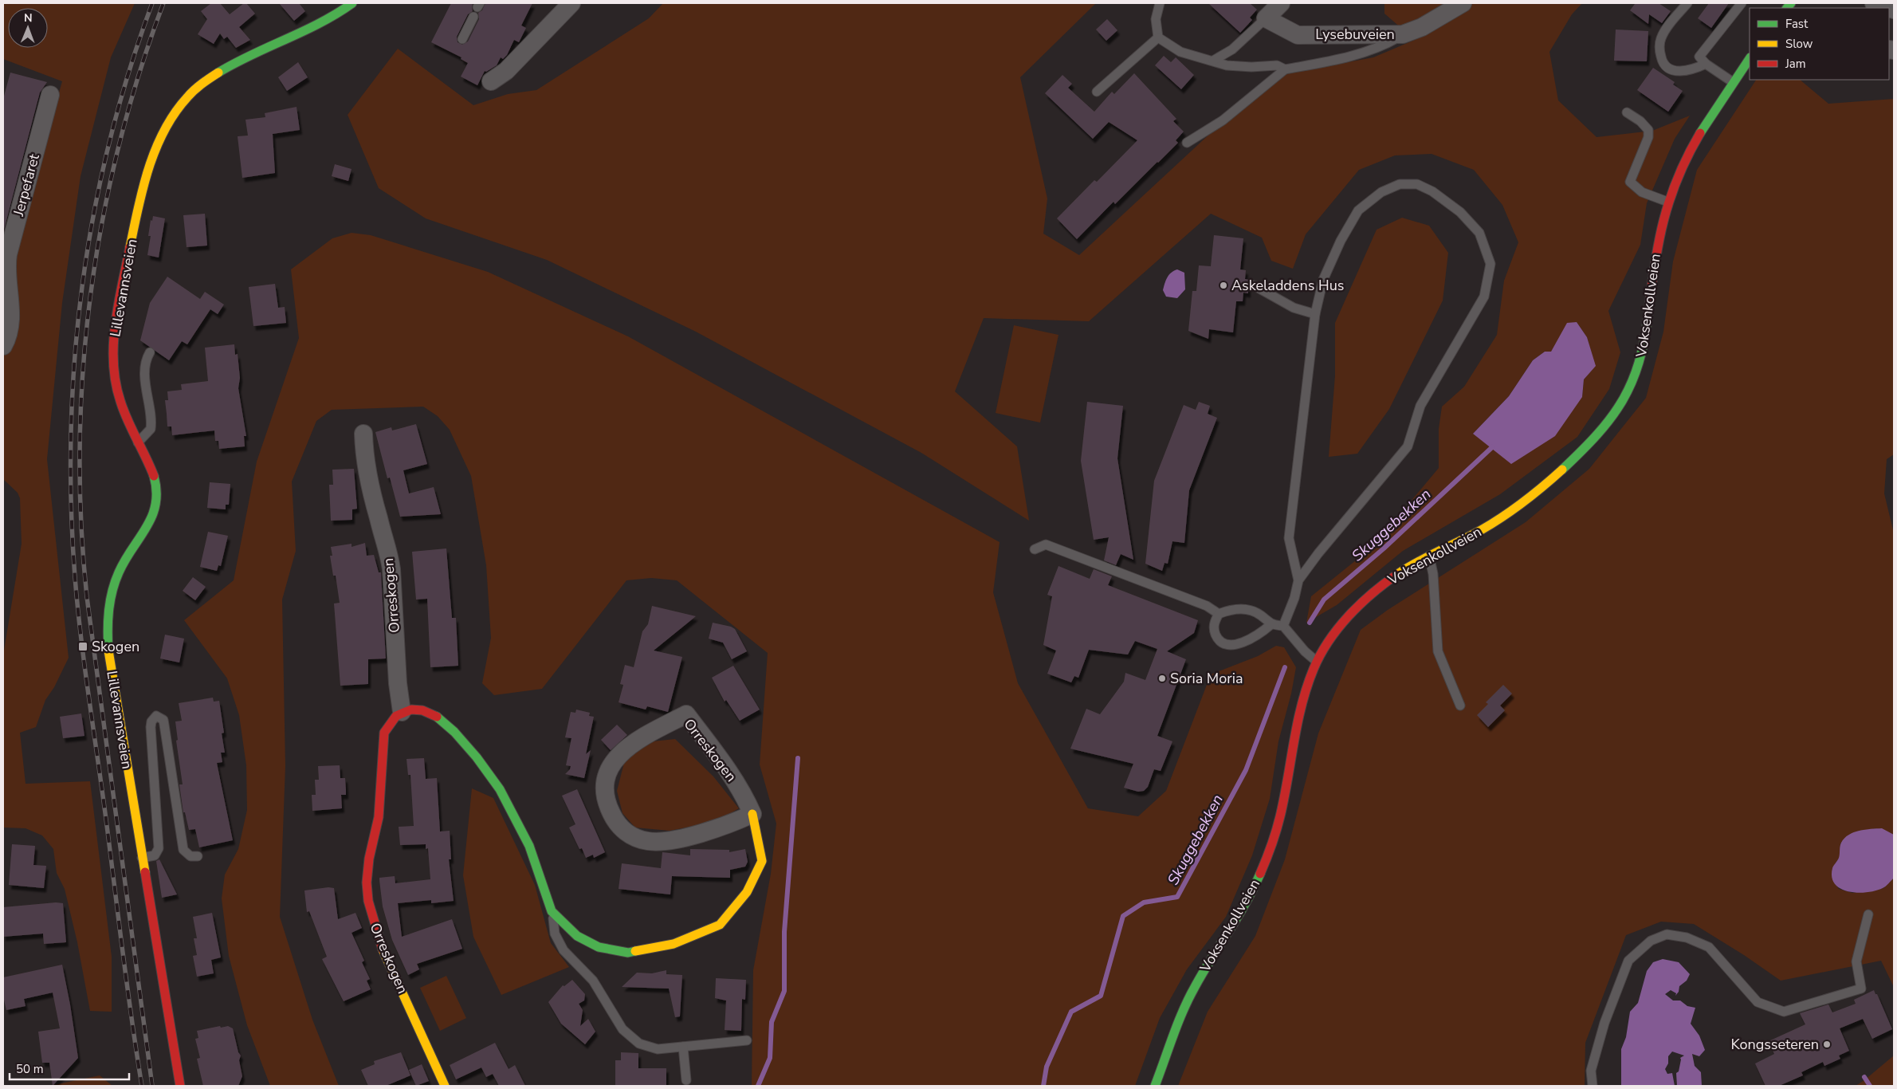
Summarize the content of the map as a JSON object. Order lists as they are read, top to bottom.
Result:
{
  "streets": {
    "street": [
      "Lysebuveien",
      "Jerpefaret",
      "Lillevannsveien",
      "Voksenkollveien",
      "Orreskogen"
    ]
  },
  "water": ["Skuggebekken"],
  "places": {
    "other": ["Askeladdens Hus", "Soria Moria", "Kongsseteren"],
    "transit": ["Skogen"]
  },
  "legend": ["Fast", "Slow", "Jam"],
  "scale_bar": "50 m",
  "north": "top"
}
